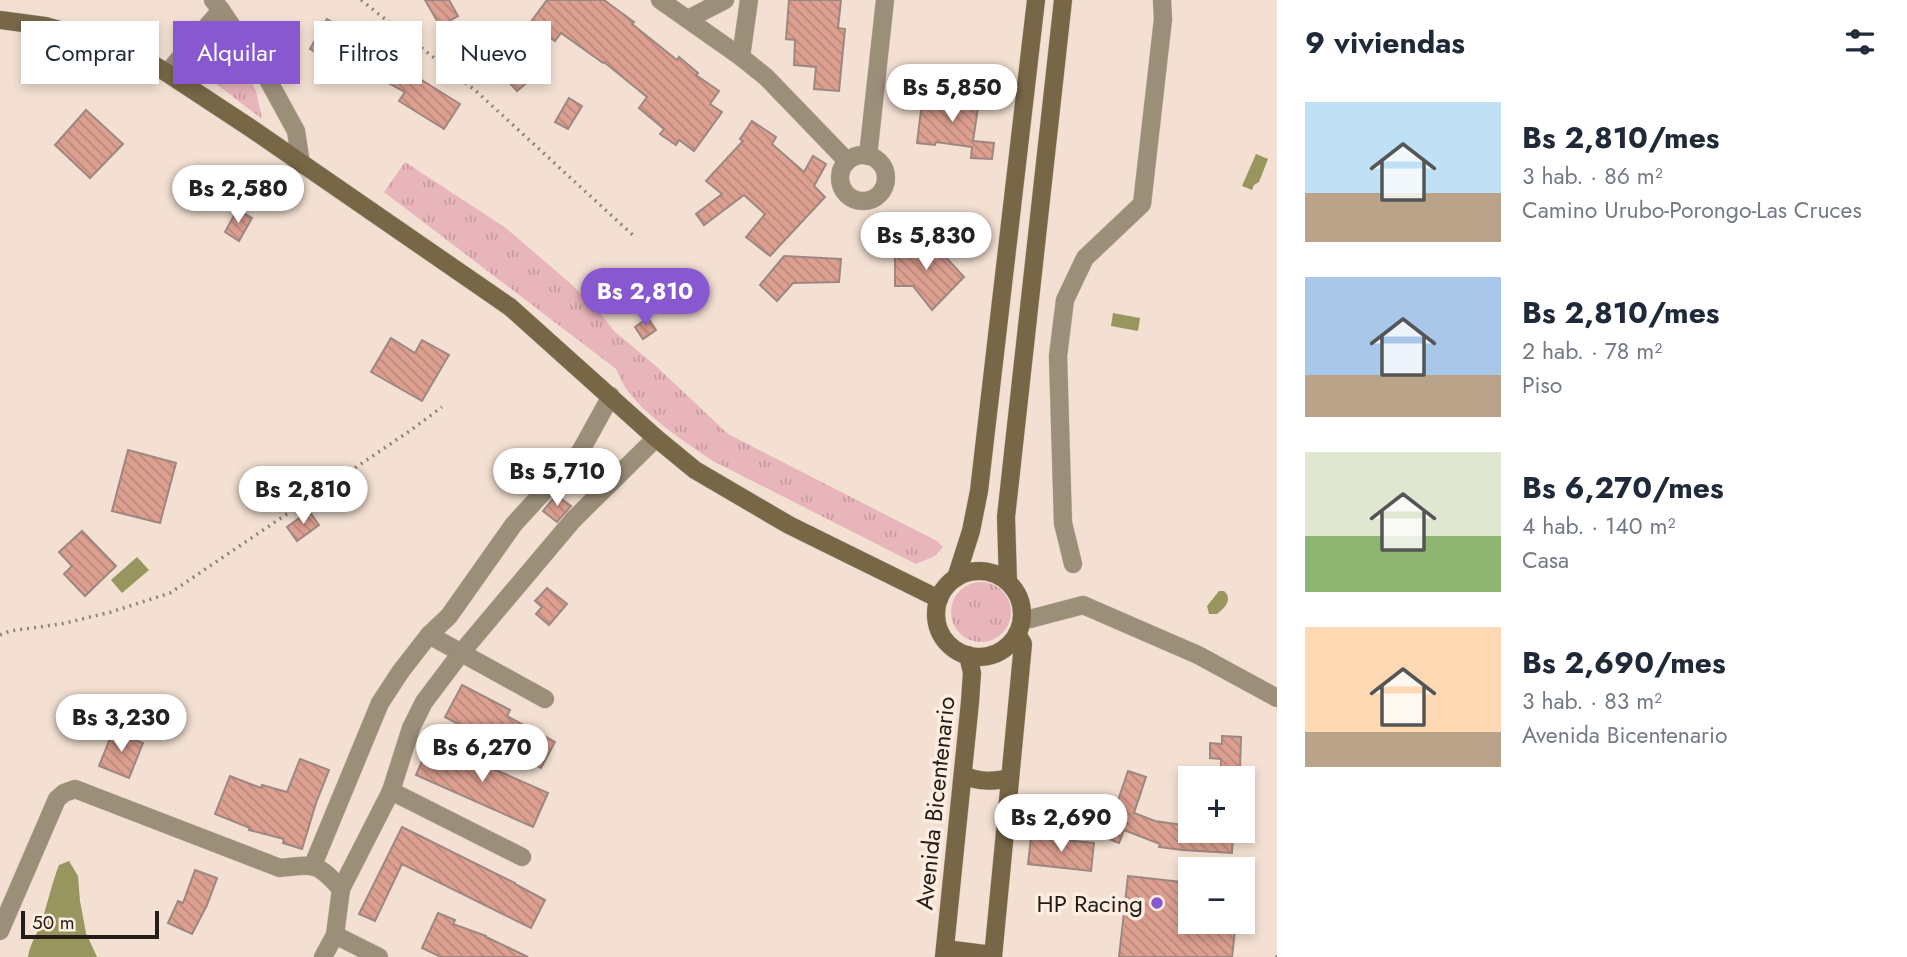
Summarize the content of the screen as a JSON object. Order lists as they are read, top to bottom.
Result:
{
  "streets": {
    "main road": ["Avenida Bicentenario"]
  },
  "places": ["HP Racing"],
  "scale_bar": "50 m",
  "page": {
    "heading": "9 viviendas",
    "chip": [
      "Comprar",
      "Alquilar",
      "Filtros",
      "Nuevo"
    ],
    "price": [
      "Bs 5,850",
      "Bs 2,580",
      "Bs 5,830",
      "Bs 2,810",
      "Bs 5,710",
      "Bs 2,810",
      "Bs 3,230",
      "Bs 6,270",
      "Bs 2,690"
    ],
    "list": [
      {
        "name": "Bs 2,810/mes",
        "note": "3 hab. · 86 m² · Camino Urubo-Porongo-Las Cruces"
      },
      {
        "name": "Bs 2,810/mes",
        "note": "2 hab. · 78 m² · Piso"
      },
      {
        "name": "Bs 6,270/mes",
        "note": "4 hab. · 140 m² · Casa"
      },
      {
        "name": "Bs 2,690/mes",
        "note": "3 hab. · 83 m² · Avenida Bicentenario"
      }
    ],
    "map_buttons": ["+", "−"],
    "scale": "50 m"
  }
}
